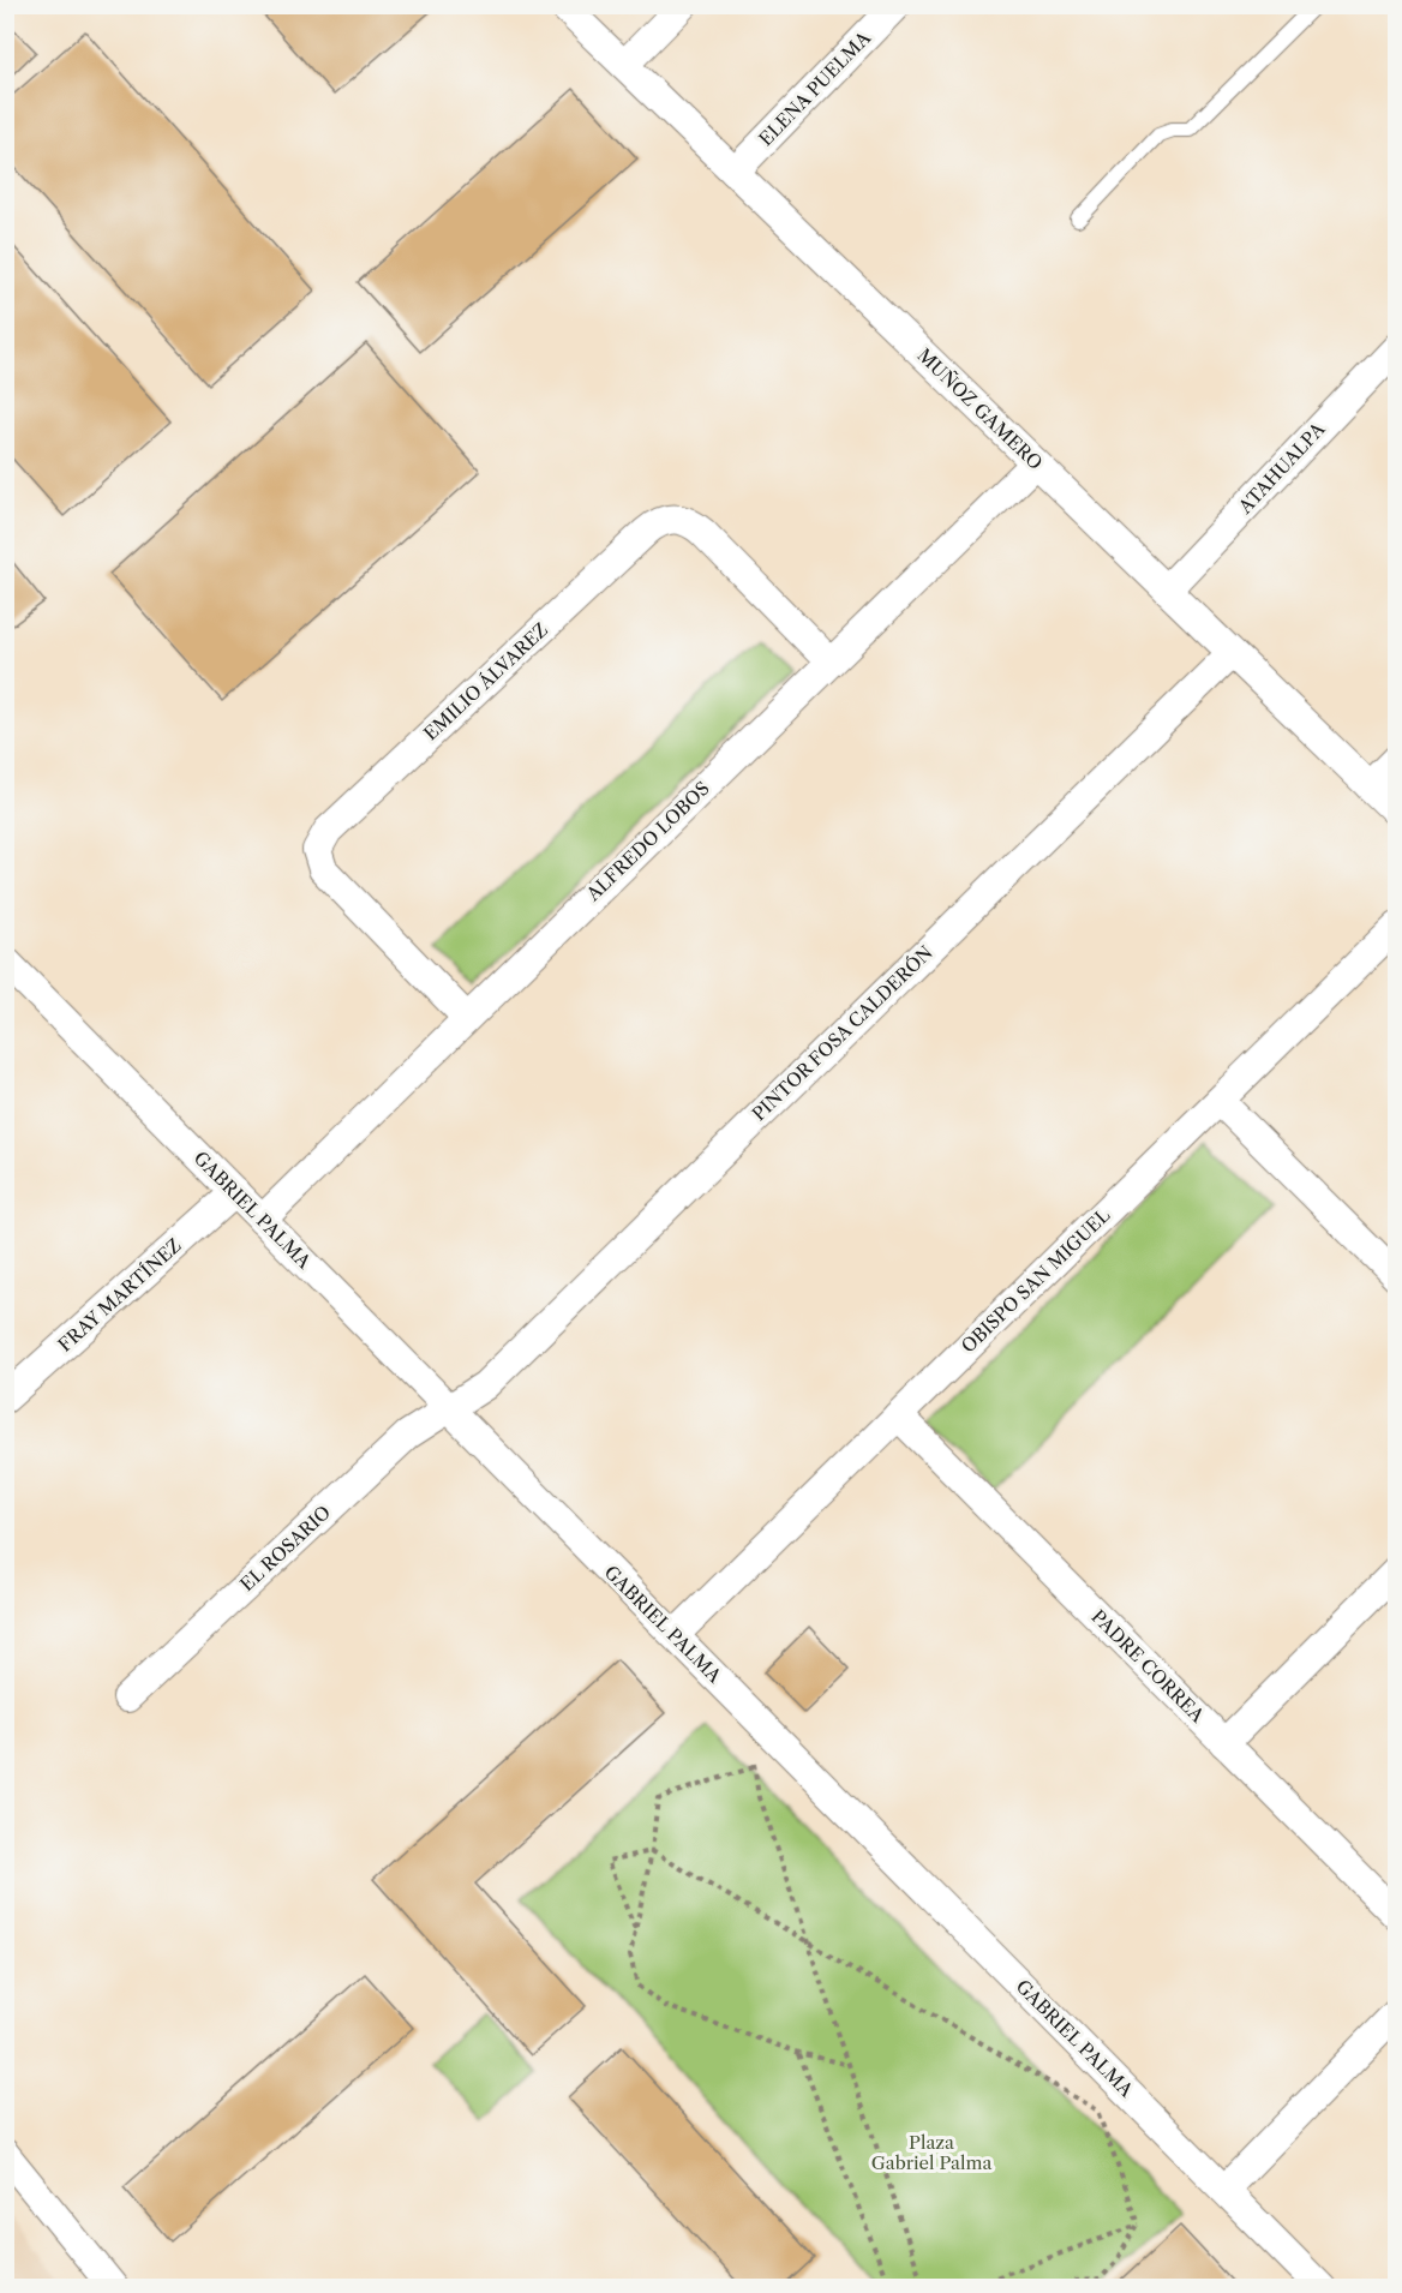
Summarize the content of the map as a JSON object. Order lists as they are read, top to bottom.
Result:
{
  "streets": {
    "street": [
      "ELENA PUELMA",
      "MUÑOZ GAMERO",
      "ATAHUALPA",
      "EMILIO ÁLVAREZ",
      "ALFREDO LOBOS",
      "PINTOR FOSA CALDERÓN",
      "GABRIEL PALMA",
      "OBISPO SAN MIGUEL",
      "FRAY MARTÍNEZ",
      "EL ROSARIO",
      "PADRE CORREA"
    ]
  },
  "crossings": [
    ["ELENA PUELMA", "MUÑOZ GAMERO"],
    ["MUÑOZ GAMERO", "ATAHUALPA"],
    ["MUÑOZ GAMERO", "ALFREDO LOBOS"],
    ["MUÑOZ GAMERO", "PINTOR FOSA CALDERÓN"],
    ["EMILIO ÁLVAREZ", "ALFREDO LOBOS"],
    ["ALFREDO LOBOS", "GABRIEL PALMA"],
    ["PINTOR FOSA CALDERÓN", "GABRIEL PALMA"],
    ["PINTOR FOSA CALDERÓN", "EL ROSARIO"],
    ["GABRIEL PALMA", "OBISPO SAN MIGUEL"],
    ["GABRIEL PALMA", "FRAY MARTÍNEZ"],
    ["GABRIEL PALMA", "EL ROSARIO"],
    ["OBISPO SAN MIGUEL", "PADRE CORREA"]
  ],
  "parks": ["Plaza Gabriel Palma"]
}
